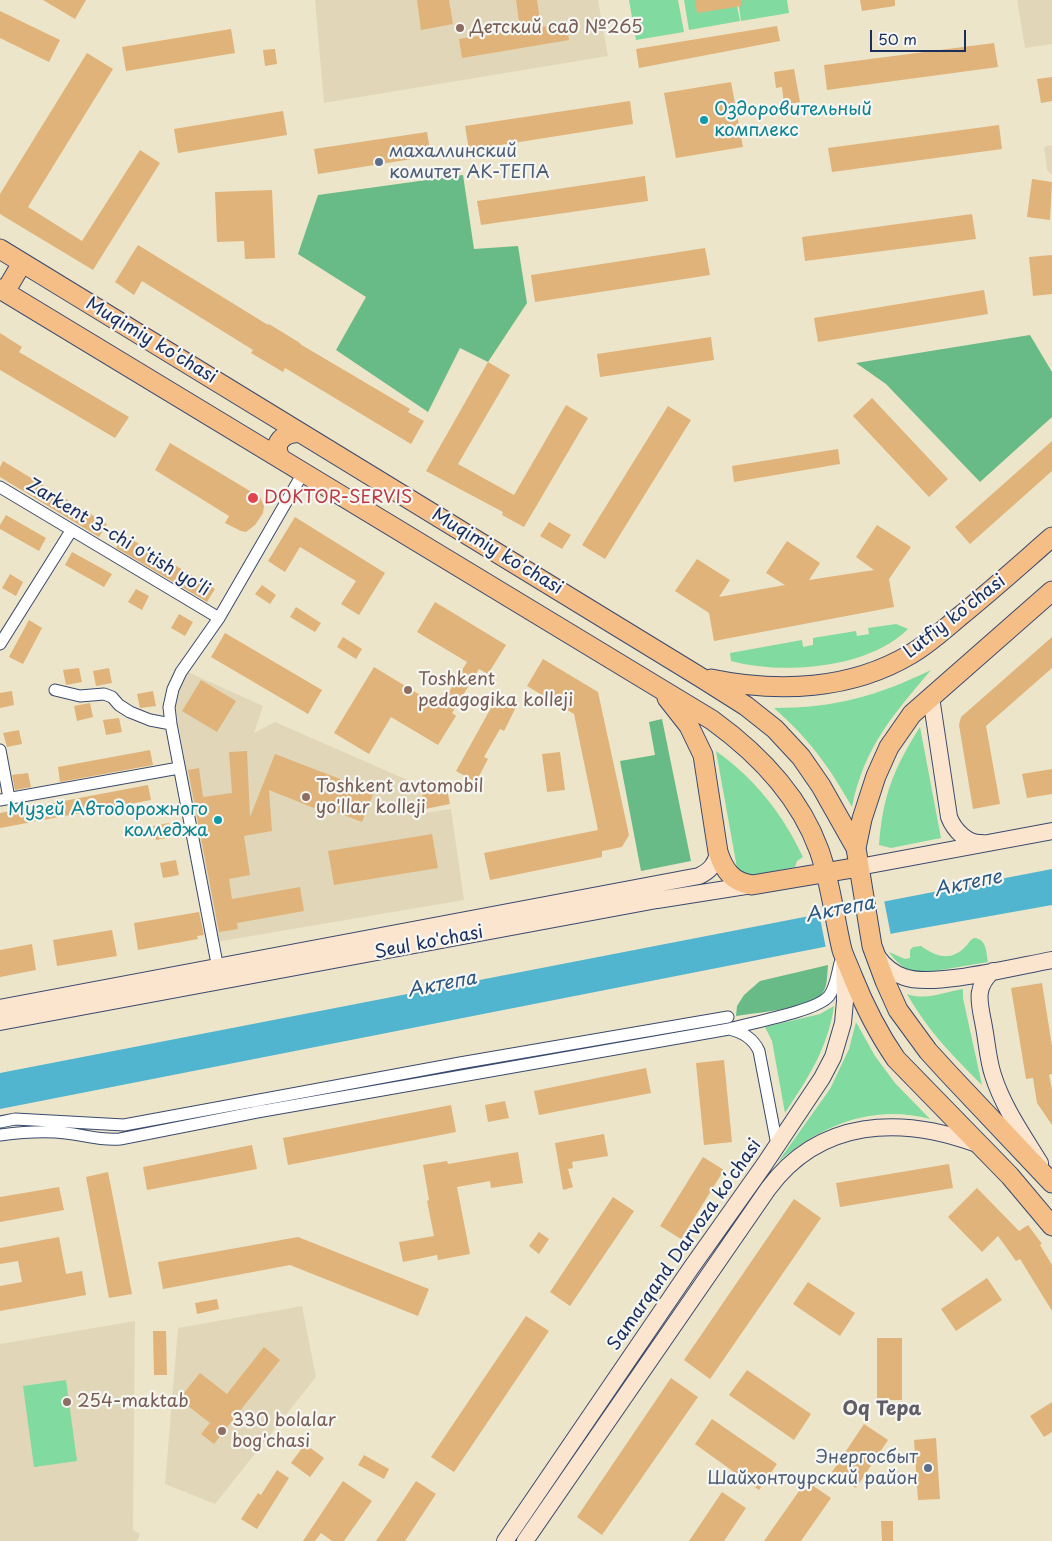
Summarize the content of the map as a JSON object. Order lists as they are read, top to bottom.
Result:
{
  "streets": {
    "main road": [
      "Muqimiy ko'chasi",
      "Lutfiy ko'chasi",
      "Seul ko'chasi",
      "Samarqand Darvoza koʻchasi"
    ],
    "street": ["Zarkent 3-chi o'tish yo'li"]
  },
  "crossings": [
    ["Muqimiy ko'chasi", "Lutfiy ko'chasi"],
    ["Muqimiy ko'chasi", "Seul ko'chasi"],
    ["Muqimiy ko'chasi", "Samarqand Darvoza koʻchasi"]
  ],
  "districts": ["Oq Tepa"],
  "water": ["Актепе", "Актепа"],
  "places": [
    "Детский сад №265",
    "Оздоровительный комплекс",
    "махаллинский комитет АК-ТЕПА",
    "DOKTOR-SERVIS",
    "Toshkent pedagogika kolleji",
    "Toshkent avtomobil yo'llar kolleji",
    "Музей Автодорожного колледжа",
    "254-maktab",
    "330 bolalar bog'chasi",
    "Энергосбыт Шайхонтоурский район"
  ],
  "scale_bar": "50 m"
}
